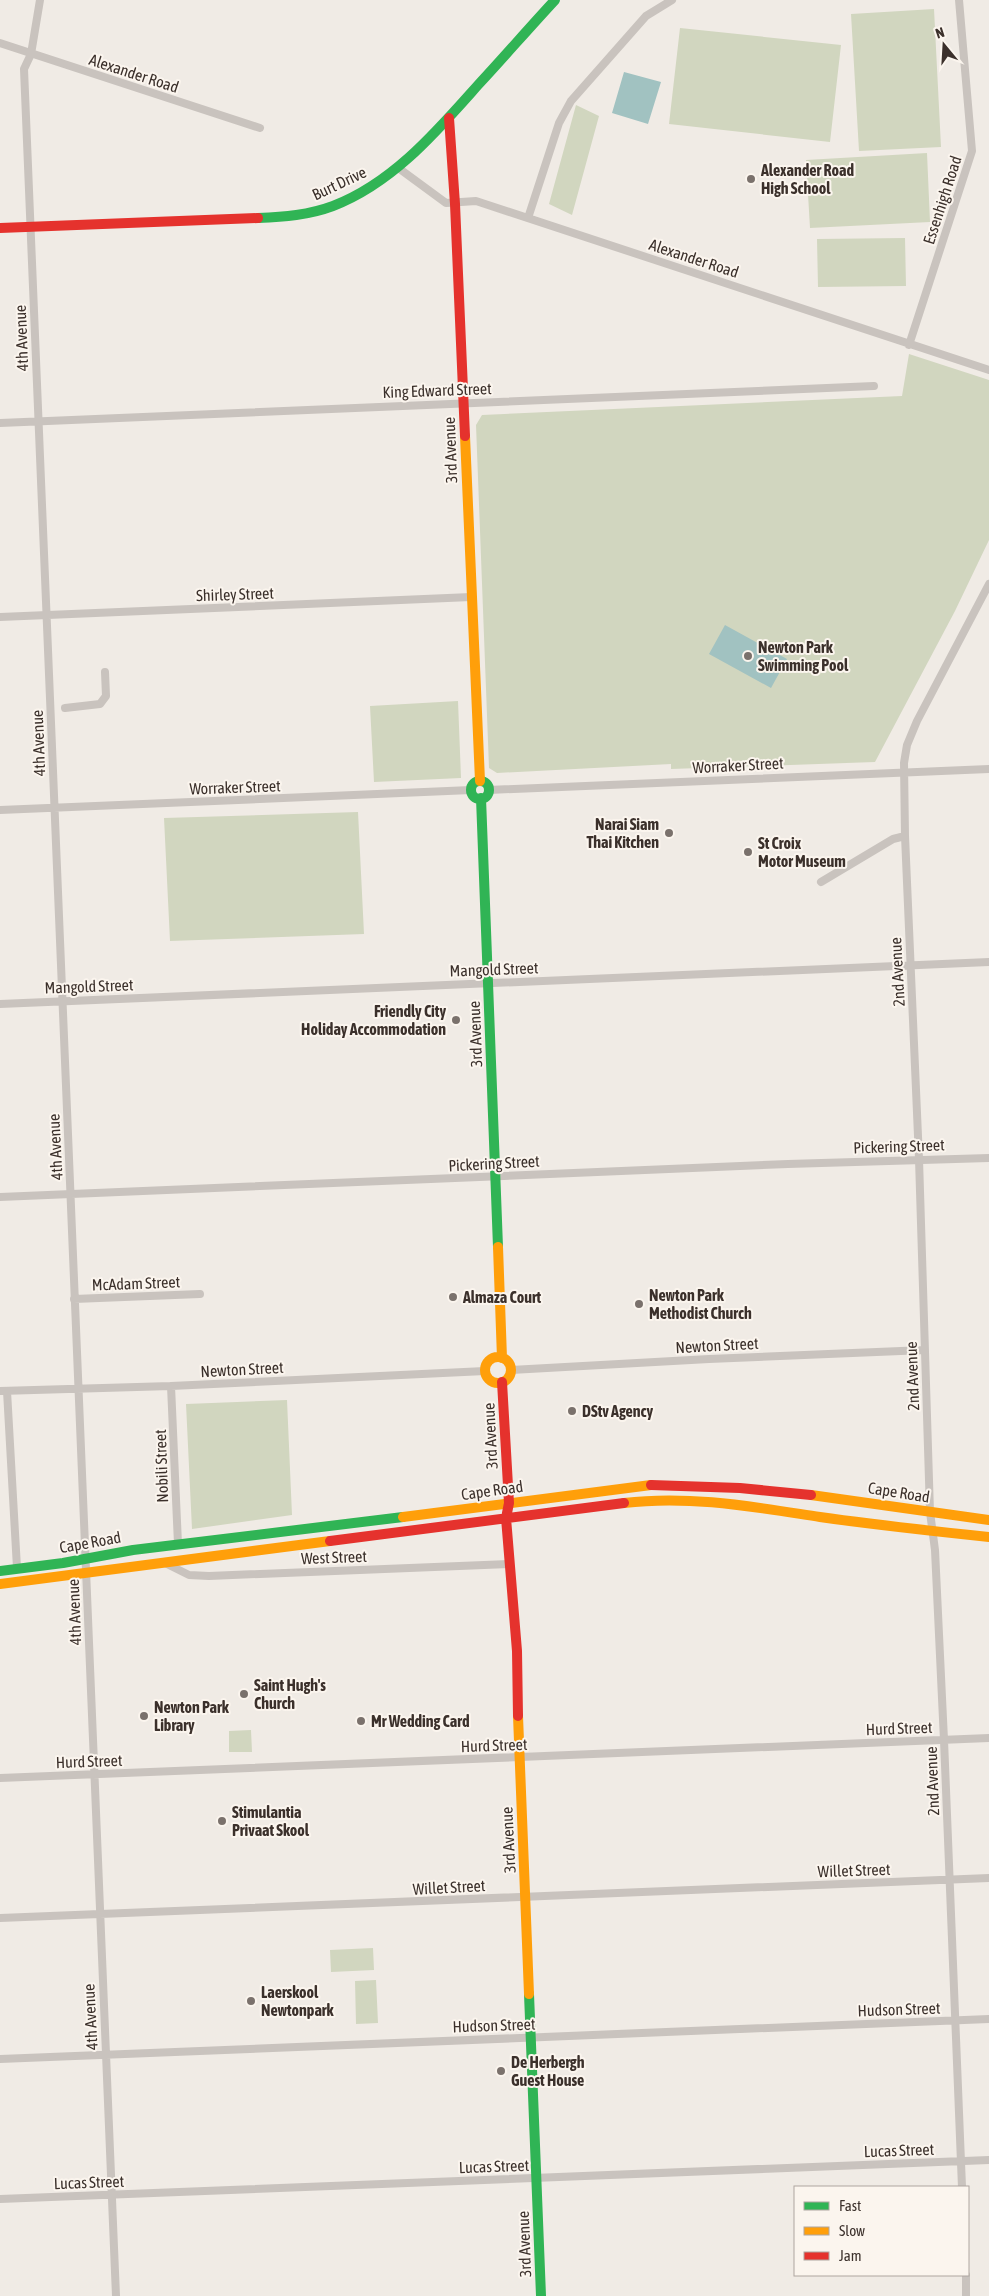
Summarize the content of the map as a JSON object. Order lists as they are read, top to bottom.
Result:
{
  "streets": {
    "street": [
      "Alexander Road",
      "Burt Drive",
      "Essenhigh Road",
      "4th Avenue",
      "King Edward Street",
      "3rd Avenue",
      "Shirley Street",
      "Worraker Street",
      "Mangold Street",
      "2nd Avenue",
      "Pickering Street",
      "McAdam Street",
      "Newton Street",
      "Nobili Street",
      "Cape Road",
      "West Street",
      "Hurd Street",
      "Willet Street",
      "Hudson Street",
      "Lucas Street"
    ]
  },
  "crossings": [
    ["Alexander Road", "Burt Drive"],
    ["Alexander Road", "Essenhigh Road"],
    ["Alexander Road", "4th Avenue"],
    ["Alexander Road", "3rd Avenue"],
    ["Burt Drive", "4th Avenue"],
    ["Burt Drive", "3rd Avenue"],
    ["4th Avenue", "King Edward Street"],
    ["4th Avenue", "Shirley Street"],
    ["4th Avenue", "Worraker Street"],
    ["4th Avenue", "Mangold Street"],
    ["4th Avenue", "Pickering Street"],
    ["4th Avenue", "McAdam Street"],
    ["4th Avenue", "Newton Street"],
    ["4th Avenue", "Cape Road"],
    ["4th Avenue", "Hurd Street"],
    ["4th Avenue", "Willet Street"],
    ["4th Avenue", "Hudson Street"],
    ["4th Avenue", "Lucas Street"],
    ["King Edward Street", "3rd Avenue"],
    ["3rd Avenue", "Shirley Street"],
    ["3rd Avenue", "Worraker Street"],
    ["3rd Avenue", "Mangold Street"],
    ["3rd Avenue", "Pickering Street"],
    ["3rd Avenue", "Newton Street"],
    ["3rd Avenue", "Cape Road"],
    ["3rd Avenue", "West Street"],
    ["3rd Avenue", "Hurd Street"],
    ["3rd Avenue", "Willet Street"],
    ["3rd Avenue", "Hudson Street"],
    ["3rd Avenue", "Lucas Street"],
    ["Worraker Street", "2nd Avenue"],
    ["Mangold Street", "2nd Avenue"],
    ["2nd Avenue", "Pickering Street"],
    ["2nd Avenue", "Newton Street"],
    ["2nd Avenue", "Cape Road"],
    ["2nd Avenue", "Hurd Street"],
    ["2nd Avenue", "Willet Street"],
    ["2nd Avenue", "Hudson Street"],
    ["2nd Avenue", "Lucas Street"],
    ["Newton Street", "Nobili Street"],
    ["Nobili Street", "Cape Road"],
    ["Cape Road", "West Street"]
  ],
  "places": [
    "Alexander Road High School",
    "Newton Park Swimming Pool",
    "Narai Siam Thai Kitchen",
    "St Croix Motor Museum",
    "Friendly City Holiday Accommodation",
    "Almaza Court",
    "Newton Park Methodist Church",
    "DStv Agency",
    "Saint Hugh's Church",
    "Newton Park Library",
    "Mr Wedding Card",
    "Stimulantia Privaat Skool",
    "Laerskool Newtonpark",
    "De Herbergh Guest House"
  ],
  "legend": ["Fast", "Slow", "Jam"],
  "north": "top"
}
